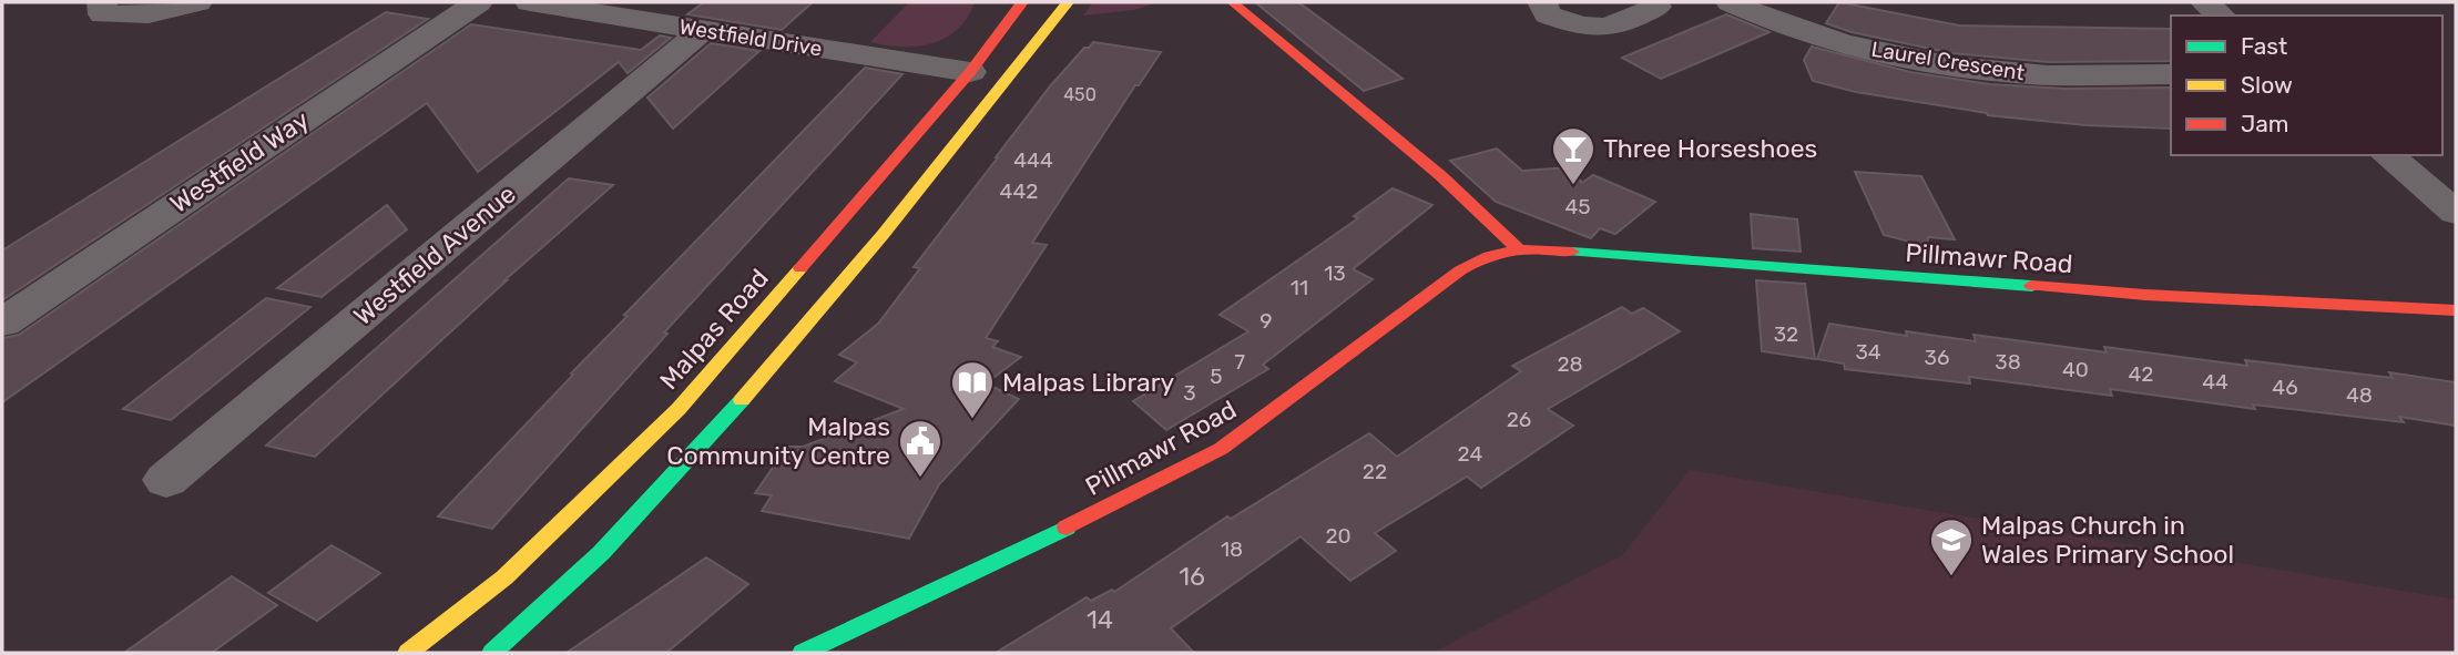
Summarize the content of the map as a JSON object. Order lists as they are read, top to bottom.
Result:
{
  "streets": {
    "street": [
      "Westfield Drive",
      "Laurel Crescent",
      "Westfield Way",
      "Westfield Avenue",
      "Pillmawr Road",
      "Malpas Road"
    ]
  },
  "crossings": [
    ["Westfield Drive", "Westfield Avenue"],
    ["Westfield Drive", "Malpas Road"]
  ],
  "places": {
    "bar": ["Three Horseshoes"],
    "library": ["Malpas Library"],
    "public building": ["Malpas Community Centre"],
    "school or university": ["Malpas Church in Wales Primary School"]
  },
  "house_numbers": [
    "450",
    "444",
    "442",
    "45",
    "13",
    "11",
    "9",
    "32",
    "34",
    "36",
    "7",
    "38",
    "28",
    "40",
    "42",
    "5",
    "44",
    "46",
    "3",
    "48",
    "26",
    "24",
    "22",
    "20",
    "18",
    "16",
    "14"
  ],
  "legend": ["Fast", "Slow", "Jam"]
}
